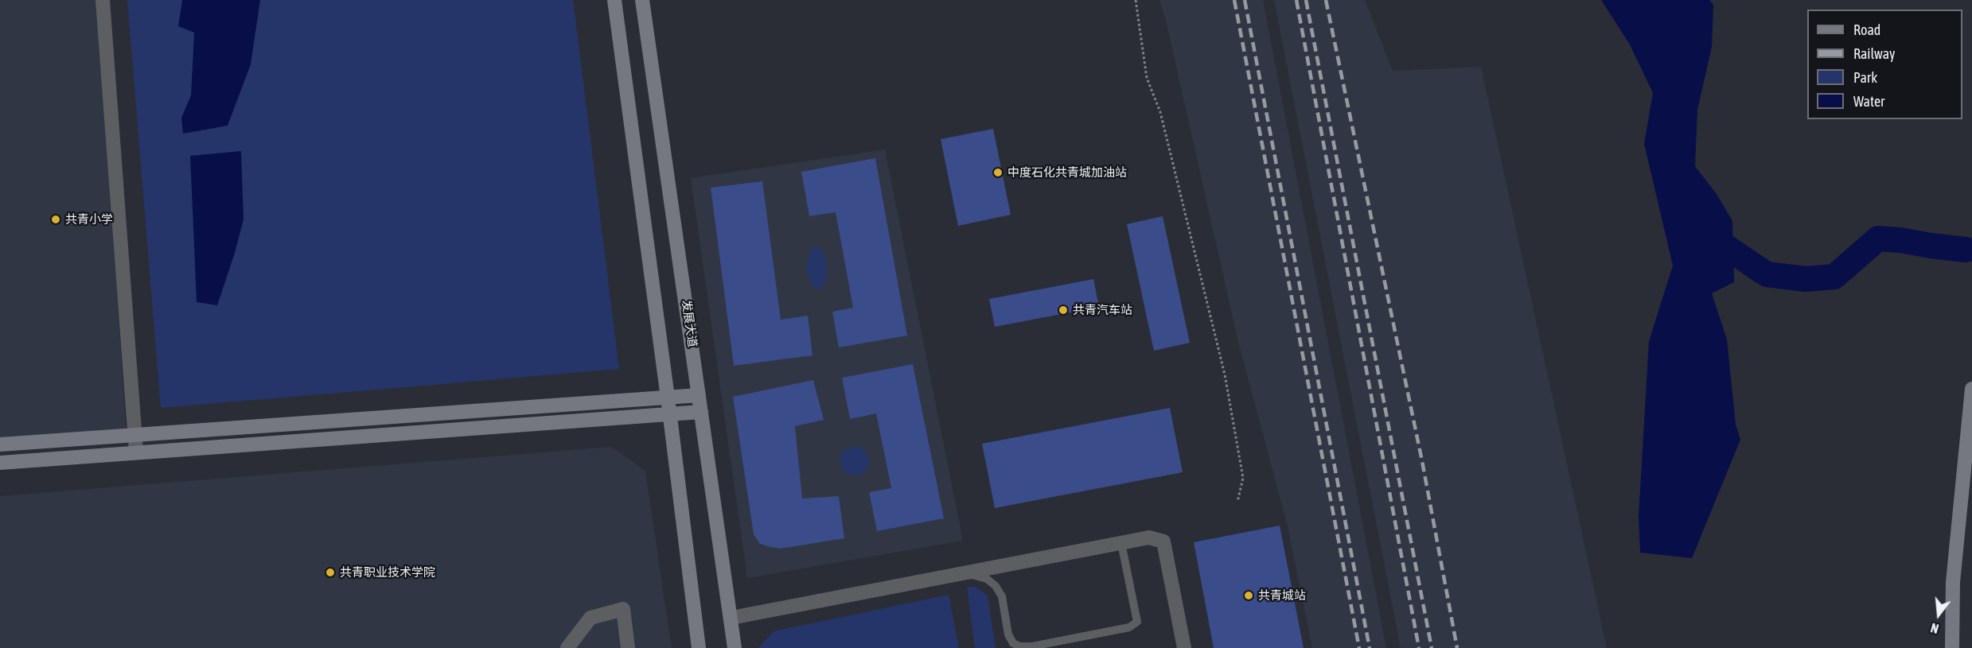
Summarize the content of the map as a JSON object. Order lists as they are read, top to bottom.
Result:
{
  "streets": {
    "main road": ["发展大道"]
  },
  "places": [
    "中度石化共青城加油站",
    "共青小学",
    "共青汽车站",
    "共青职业技术学院",
    "共青城站"
  ],
  "legend": [
    "Road",
    "Railway",
    "Park",
    "Water"
  ],
  "north": "bottom"
}
